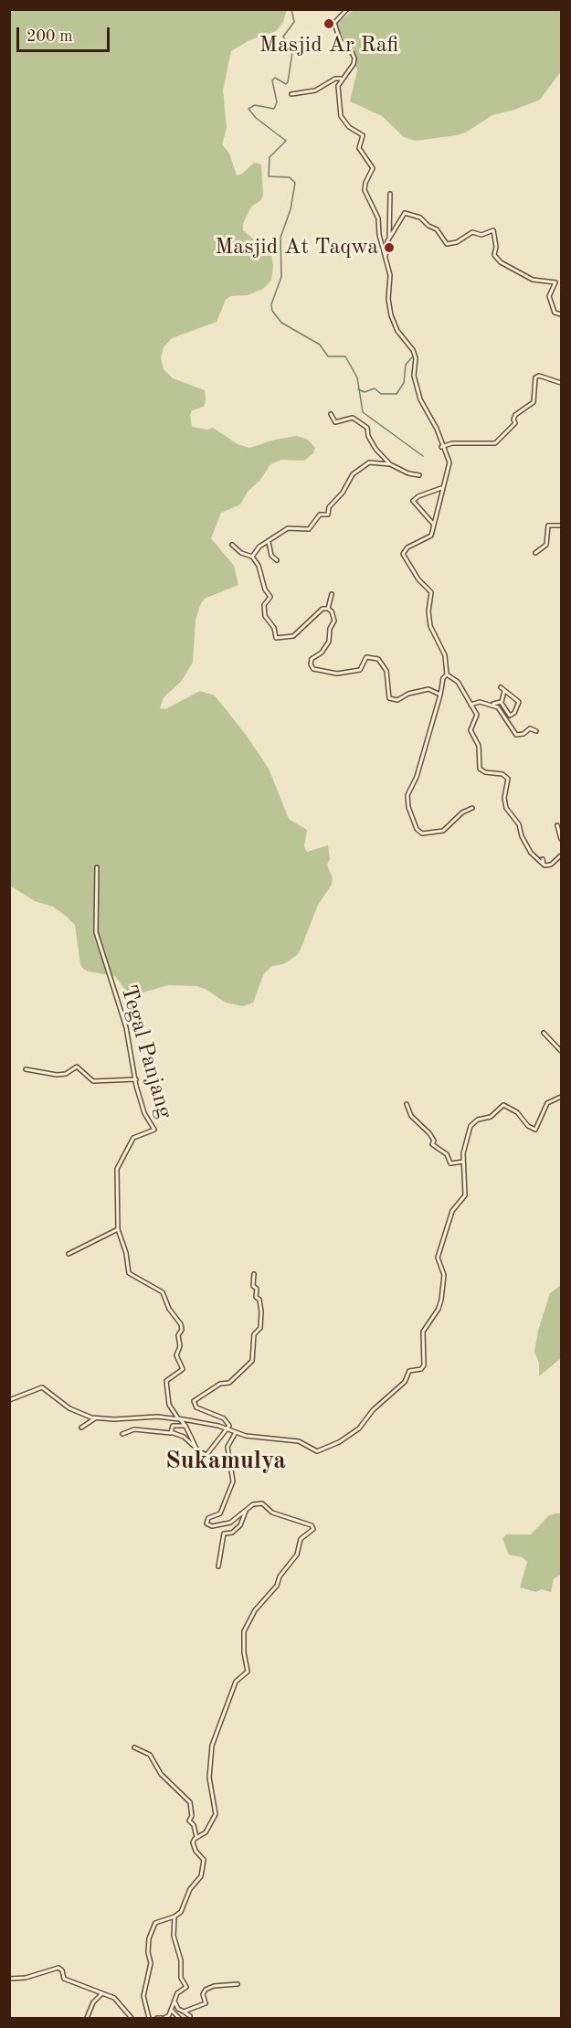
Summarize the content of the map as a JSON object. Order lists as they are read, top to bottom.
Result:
{
  "streets": {
    "street": ["Tegal Panjang"]
  },
  "districts": ["Sukamulya"],
  "places": ["Masjid Ar Rafi", "Masjid At Taqwa"],
  "scale_bar": "200 m"
}
